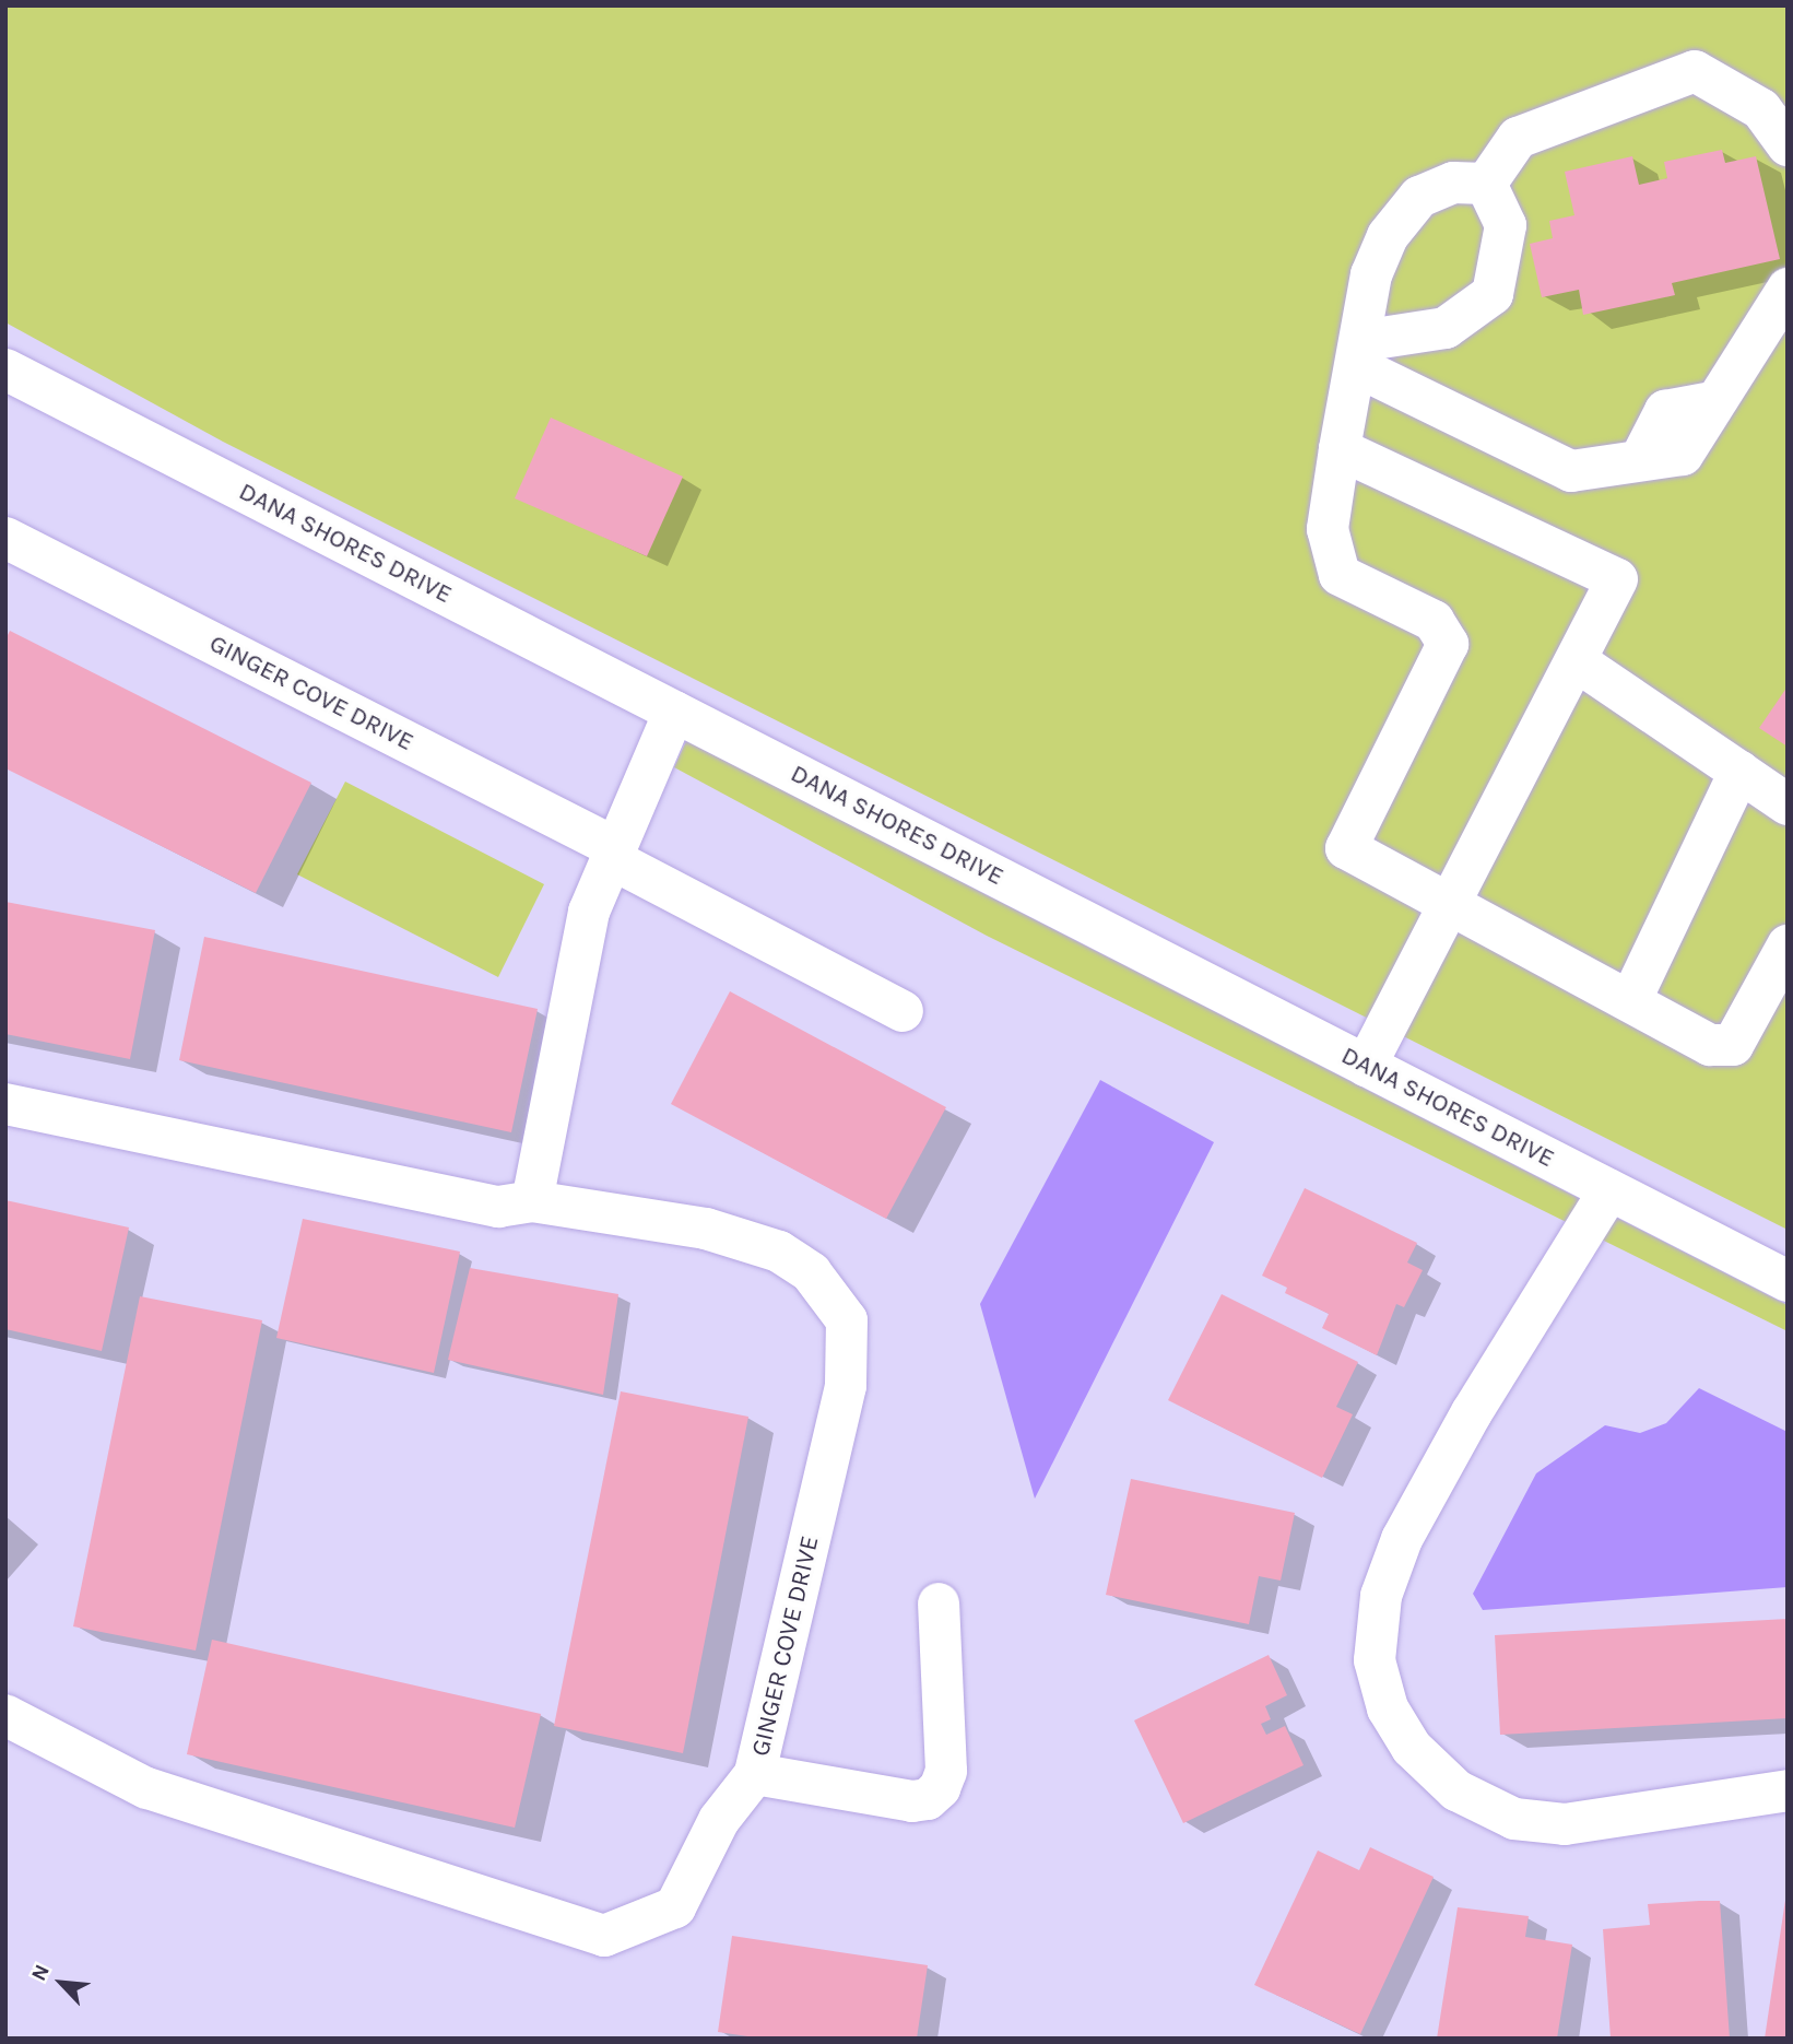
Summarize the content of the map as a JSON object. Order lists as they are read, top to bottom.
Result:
{
  "streets": {
    "street": ["DANA SHORES DRIVE", "GINGER COVE DRIVE"]
  },
  "north": "top left"
}
